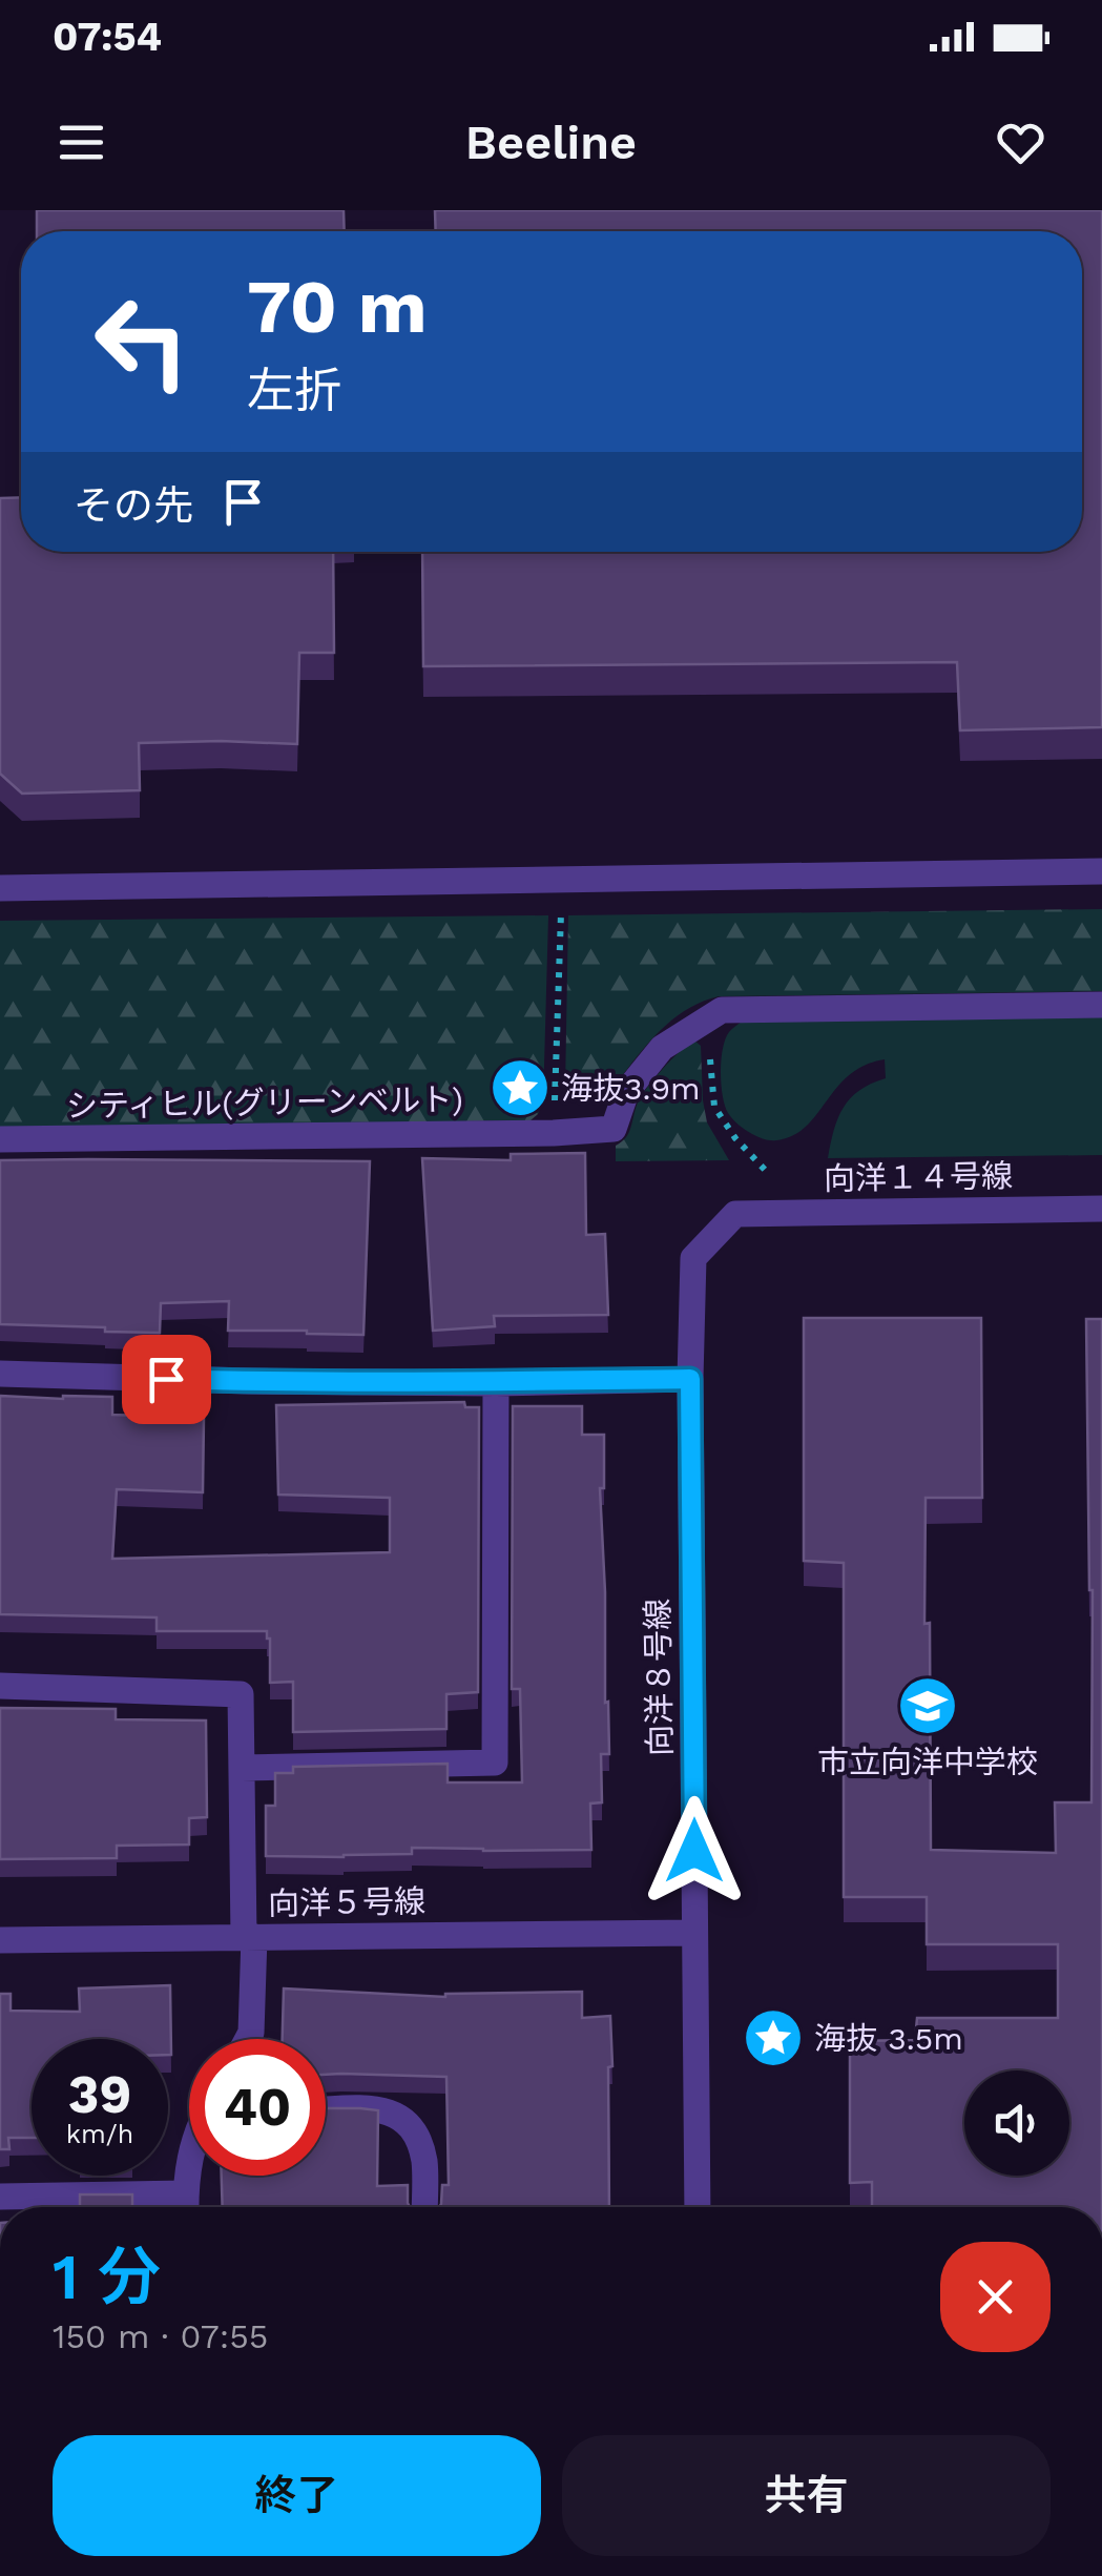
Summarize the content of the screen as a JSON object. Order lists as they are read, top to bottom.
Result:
{
  "streets": {
    "street": [
      "シティヒル(グリーンベルト)",
      "向洋１４号線",
      "向洋８号線",
      "向洋５号線"
    ]
  },
  "crossings": [
    ["向洋１４号線", "向洋８号線"],
    ["向洋８号線", "向洋５号線"]
  ],
  "places": {
    "place": ["海抜3.9m", "海抜 3.5m"],
    "school or university": ["市立向洋中学校"]
  },
  "page": {
    "status": "07:54",
    "header": "Beeline",
    "turn": ["70 m", "左折"],
    "then": "その先",
    "speed": "39 km/h",
    "limit": "40",
    "heading": ["1 分", "150 m · 07:55"],
    "buttons": ["終了", "共有"]
  }
}
